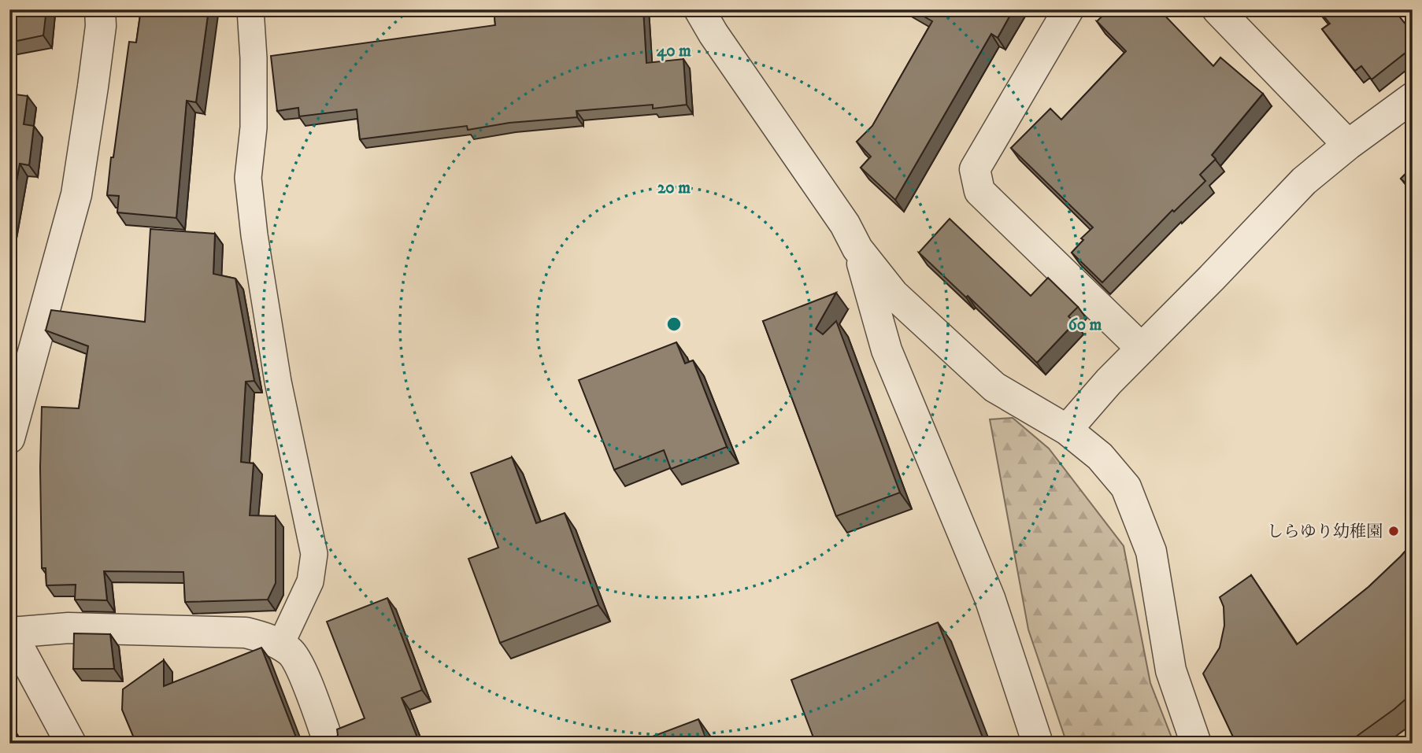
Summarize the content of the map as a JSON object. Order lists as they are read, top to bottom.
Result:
{
  "places": ["しらゆり幼稚園"],
  "rings": ["40 m", "20 m", "60 m"]
}
